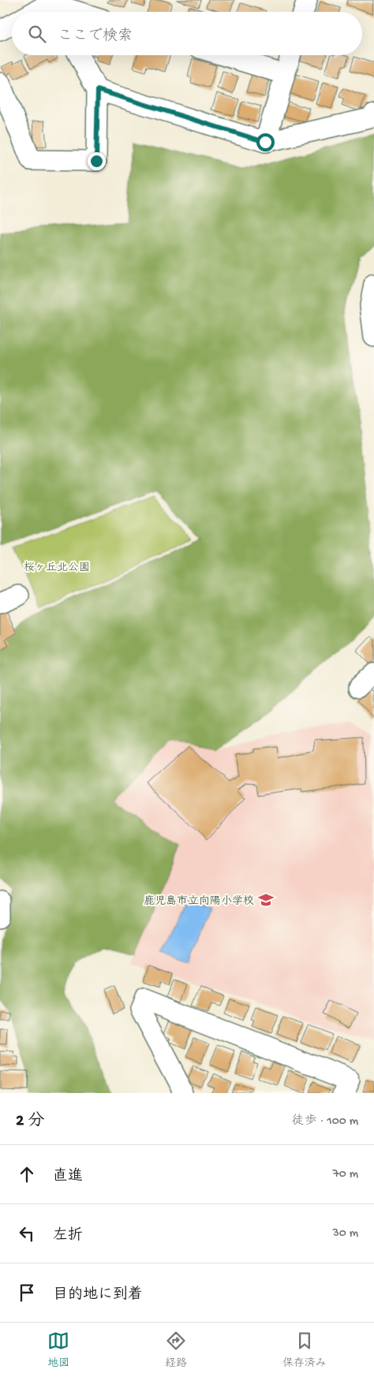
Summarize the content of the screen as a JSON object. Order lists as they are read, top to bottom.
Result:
{
  "parks": ["桜ヶ丘北公園"],
  "places": {
    "school or university": ["鹿児島市立向陽小学校"]
  },
  "page": {
    "search": "ここで検索",
    "heading": ["2 分", "徒歩 · 100 m"],
    "list": [
      ["直進", "70 m"],
      ["左折", "30 m"],
      "目的地に到着"
    ],
    "nav": ["地図", "経路", "保存済み"]
  }
}
